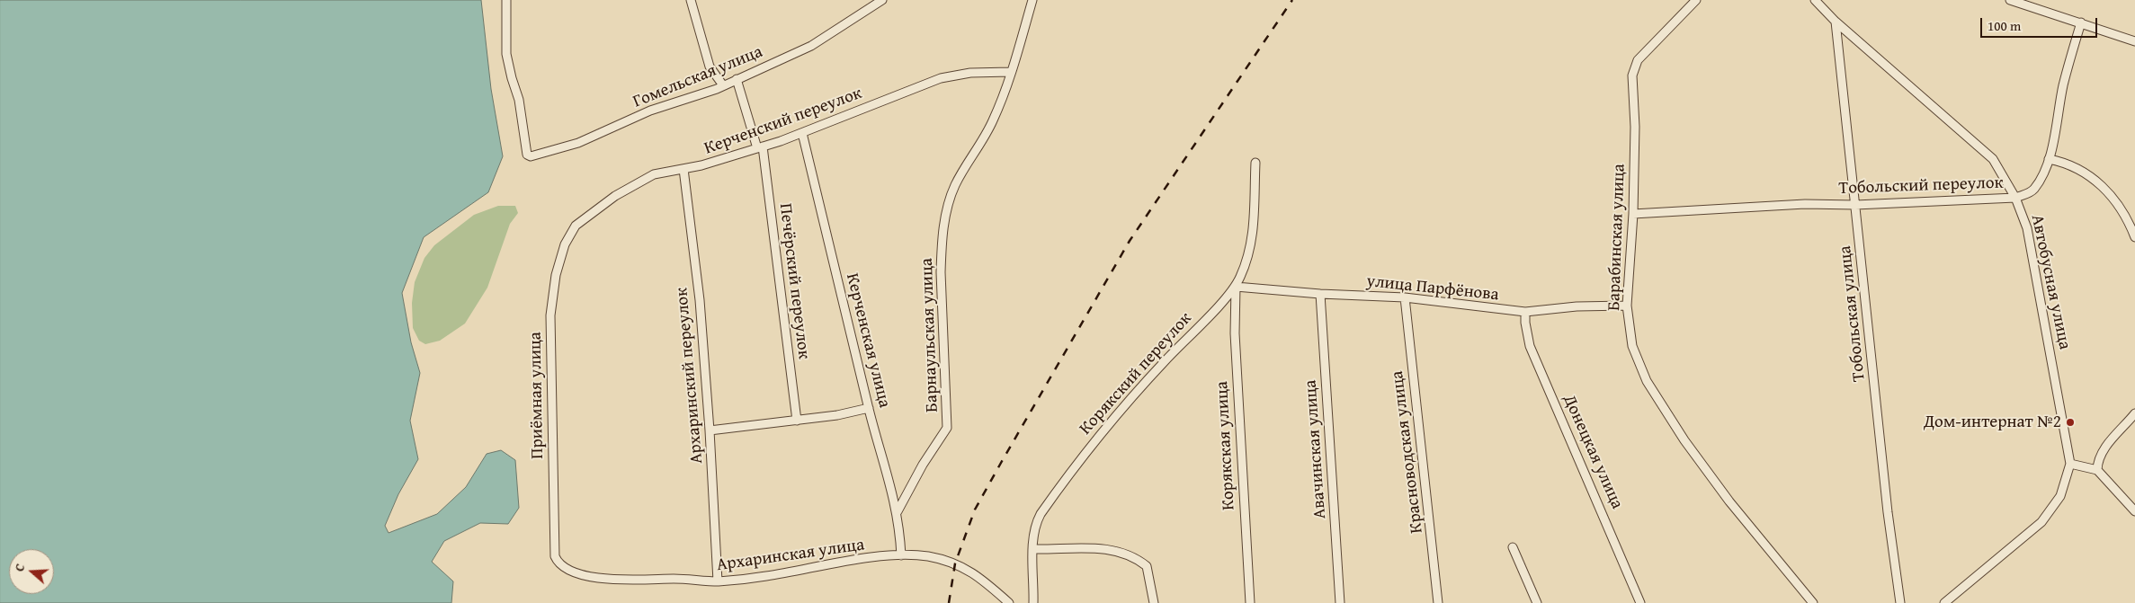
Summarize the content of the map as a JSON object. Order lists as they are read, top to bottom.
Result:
{
  "streets": {
    "street": [
      "Гомельская улица",
      "Керченский переулок",
      "Тобольский переулок",
      "Барабинская улица",
      "Печёрский переулок",
      "Автобусная улица",
      "улица Парфёнова",
      "Тобольская улица",
      "Барнаульская улица",
      "Керченская улица",
      "Корякский переулок",
      "Архаринский переулок",
      "Приёмная улица",
      "Корякская улица",
      "Авачинская улица",
      "Красноводская улица",
      "Донецкая улица",
      "Архаринская улица"
    ]
  },
  "crossings": [
    ["Гомельская улица", "Печёрский переулок"],
    ["Керченский переулок", "Печёрский переулок"],
    ["Керченский переулок", "Барнаульская улица"],
    ["Керченский переулок", "Керченская улица"],
    ["Керченский переулок", "Архаринский переулок"],
    ["Керченский переулок", "Приёмная улица"],
    ["Тобольский переулок", "Барабинская улица"],
    ["Тобольский переулок", "Автобусная улица"],
    ["Тобольский переулок", "Тобольская улица"],
    ["Барабинская улица", "улица Парфёнова"],
    ["Автобусная улица", "Тобольская улица"],
    ["улица Парфёнова", "Корякский переулок"],
    ["улица Парфёнова", "Корякская улица"],
    ["улица Парфёнова", "Авачинская улица"],
    ["улица Парфёнова", "Красноводская улица"],
    ["улица Парфёнова", "Донецкая улица"],
    ["Барнаульская улица", "Керченская улица"],
    ["Керченская улица", "Архаринская улица"],
    ["Корякский переулок", "Корякская улица"],
    ["Архаринский переулок", "Архаринская улица"],
    ["Приёмная улица", "Архаринская улица"]
  ],
  "places": ["Дом-интернат №2"],
  "scale_bar": "100 m",
  "north": "left"
}
